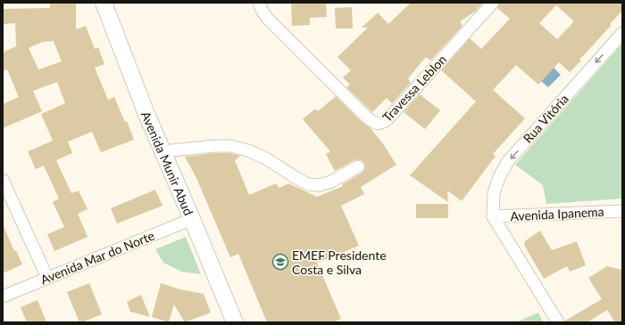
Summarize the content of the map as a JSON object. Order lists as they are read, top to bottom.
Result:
{
  "streets": {
    "street": [
      "Travessa Leblon",
      "Rua Vitória",
      "Avenida Munir Abud",
      "Avenida Ipanema",
      "Avenida Mar do Norte"
    ]
  },
  "crossings": [
    ["Rua Vitória", "Avenida Ipanema"],
    ["Avenida Munir Abud", "Avenida Mar do Norte"]
  ],
  "one_way": ["Rua Vitória"],
  "places": {
    "school or university": ["EMEF Presidente Costa e Silva"]
  }
}
